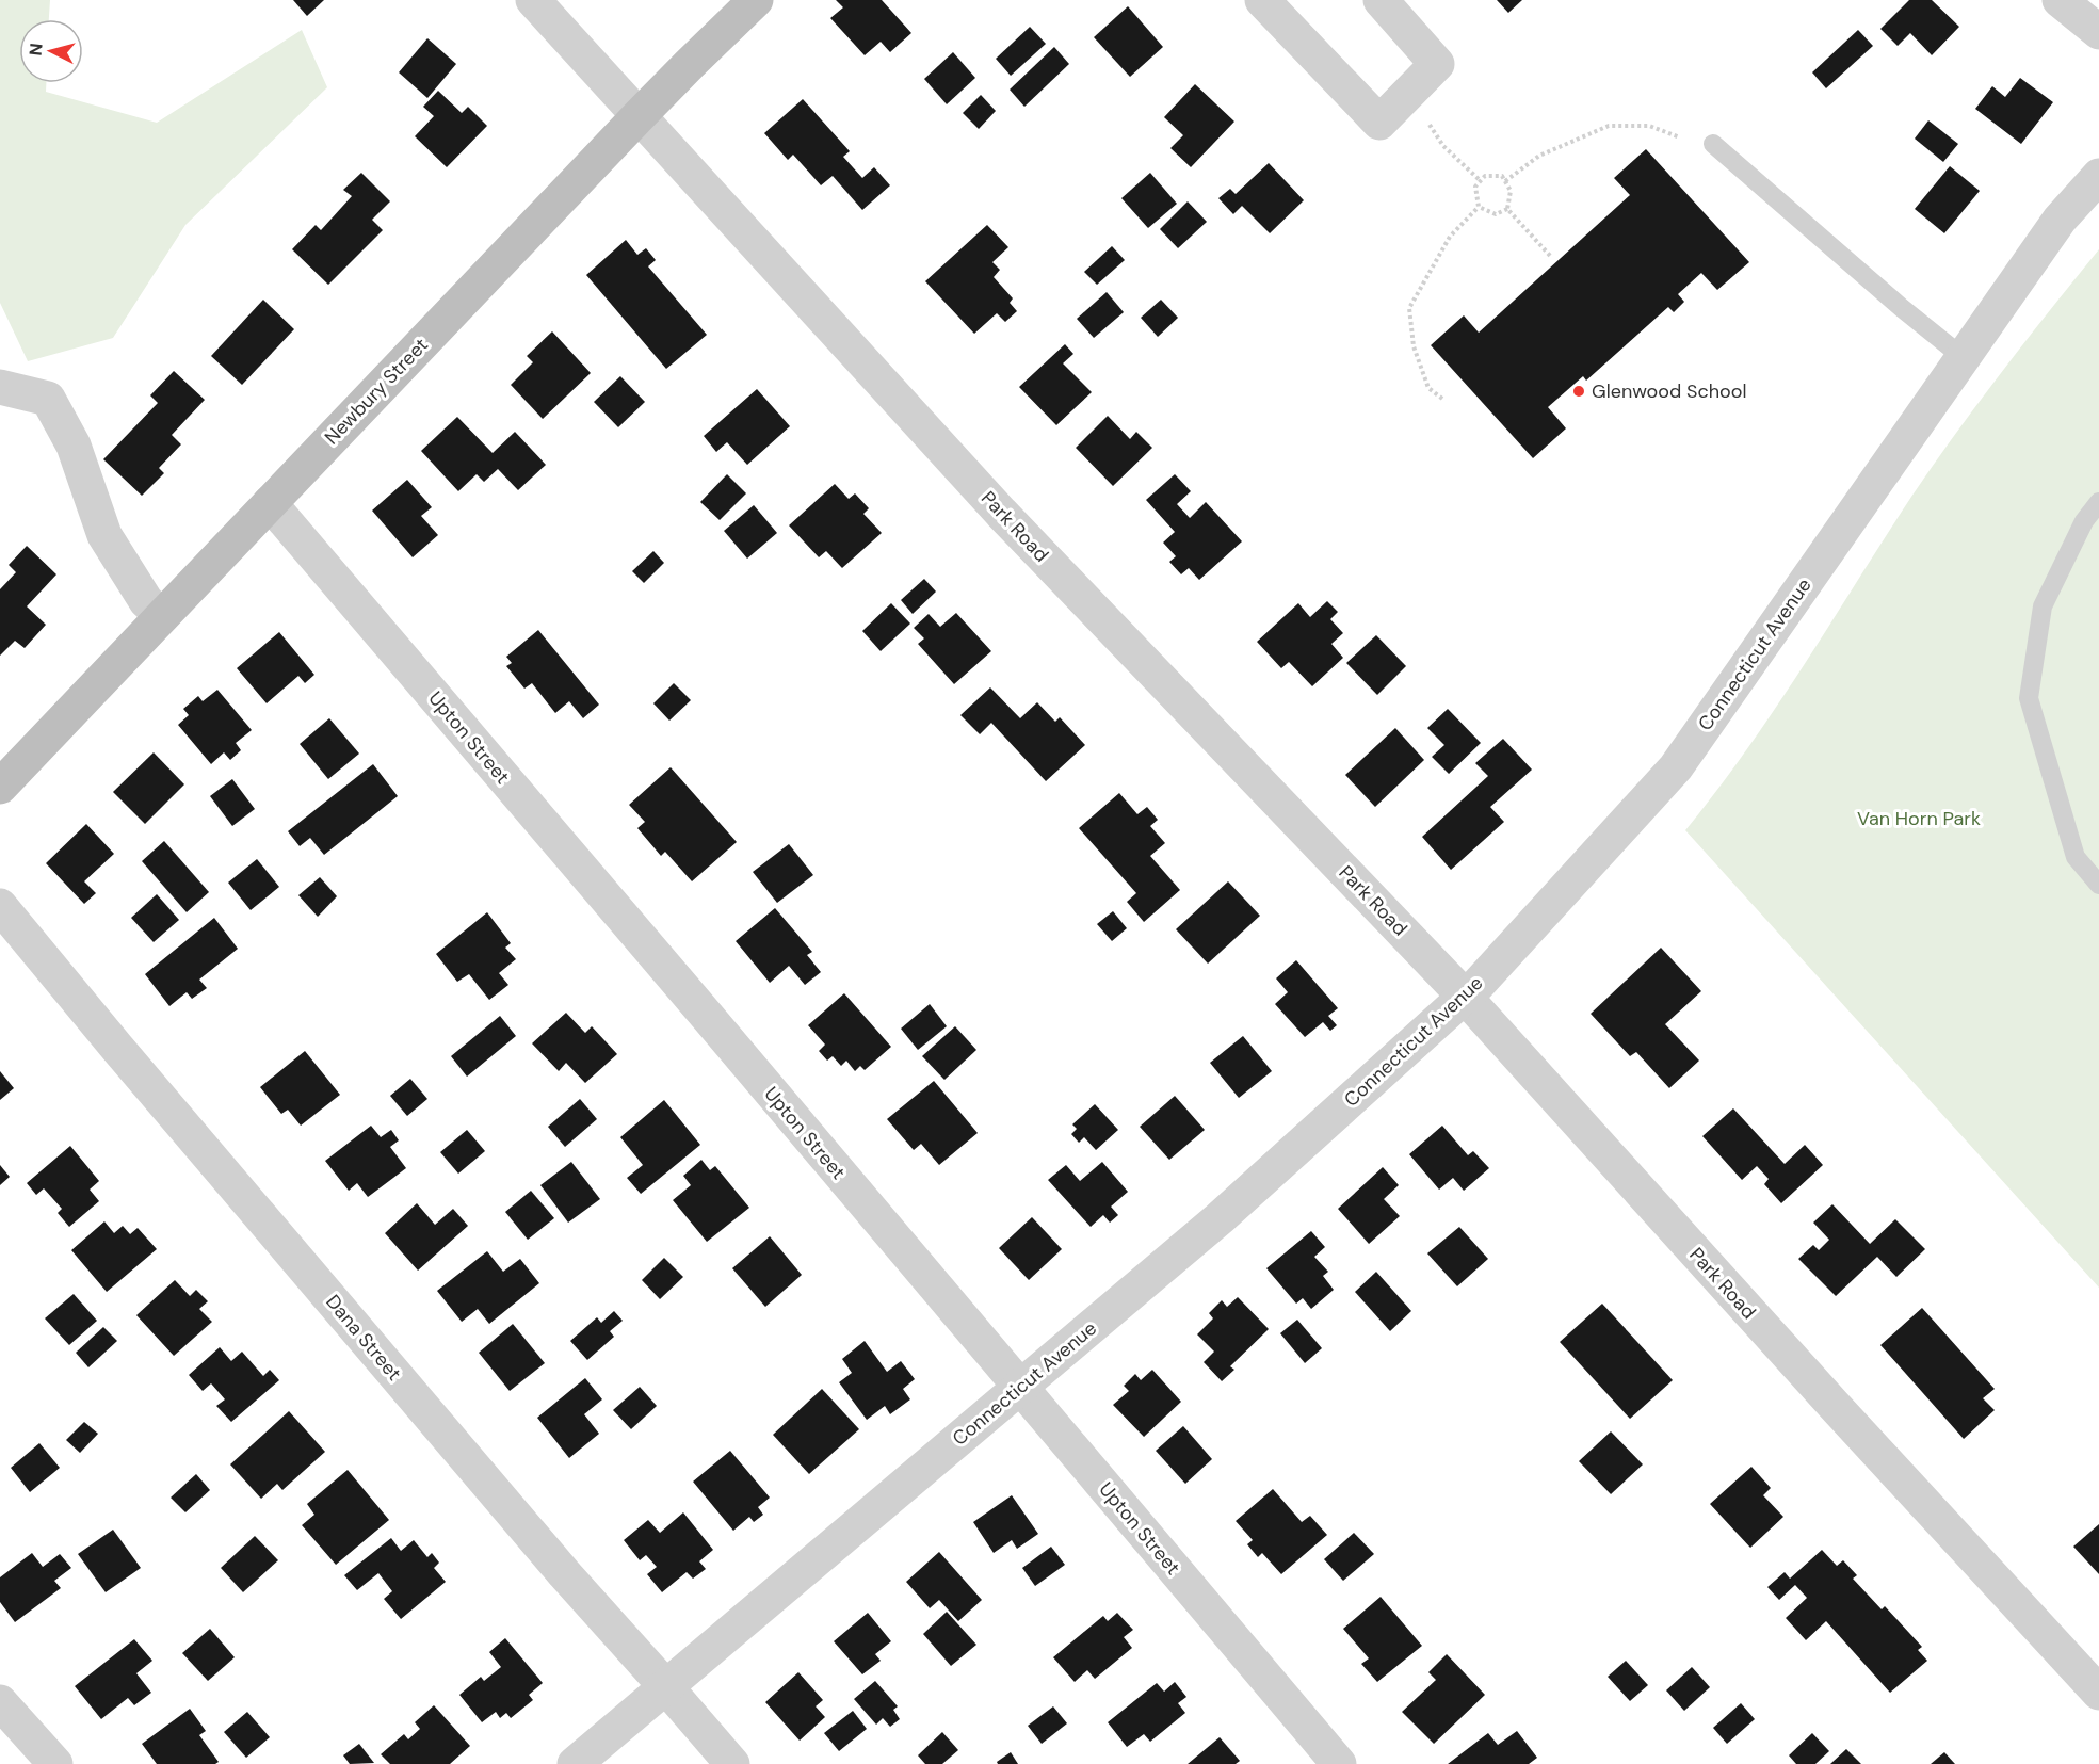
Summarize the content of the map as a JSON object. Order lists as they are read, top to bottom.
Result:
{
  "streets": {
    "street": [
      "Newbury Street",
      "Park Road",
      "Connecticut Avenue",
      "Upton Street",
      "Dana Street"
    ]
  },
  "crossings": [
    ["Newbury Street", "Park Road"],
    ["Newbury Street", "Upton Street"],
    ["Park Road", "Connecticut Avenue"],
    ["Connecticut Avenue", "Upton Street"],
    ["Connecticut Avenue", "Dana Street"]
  ],
  "parks": ["Van Horn Park"],
  "places": ["Glenwood School"],
  "north": "left"
}
